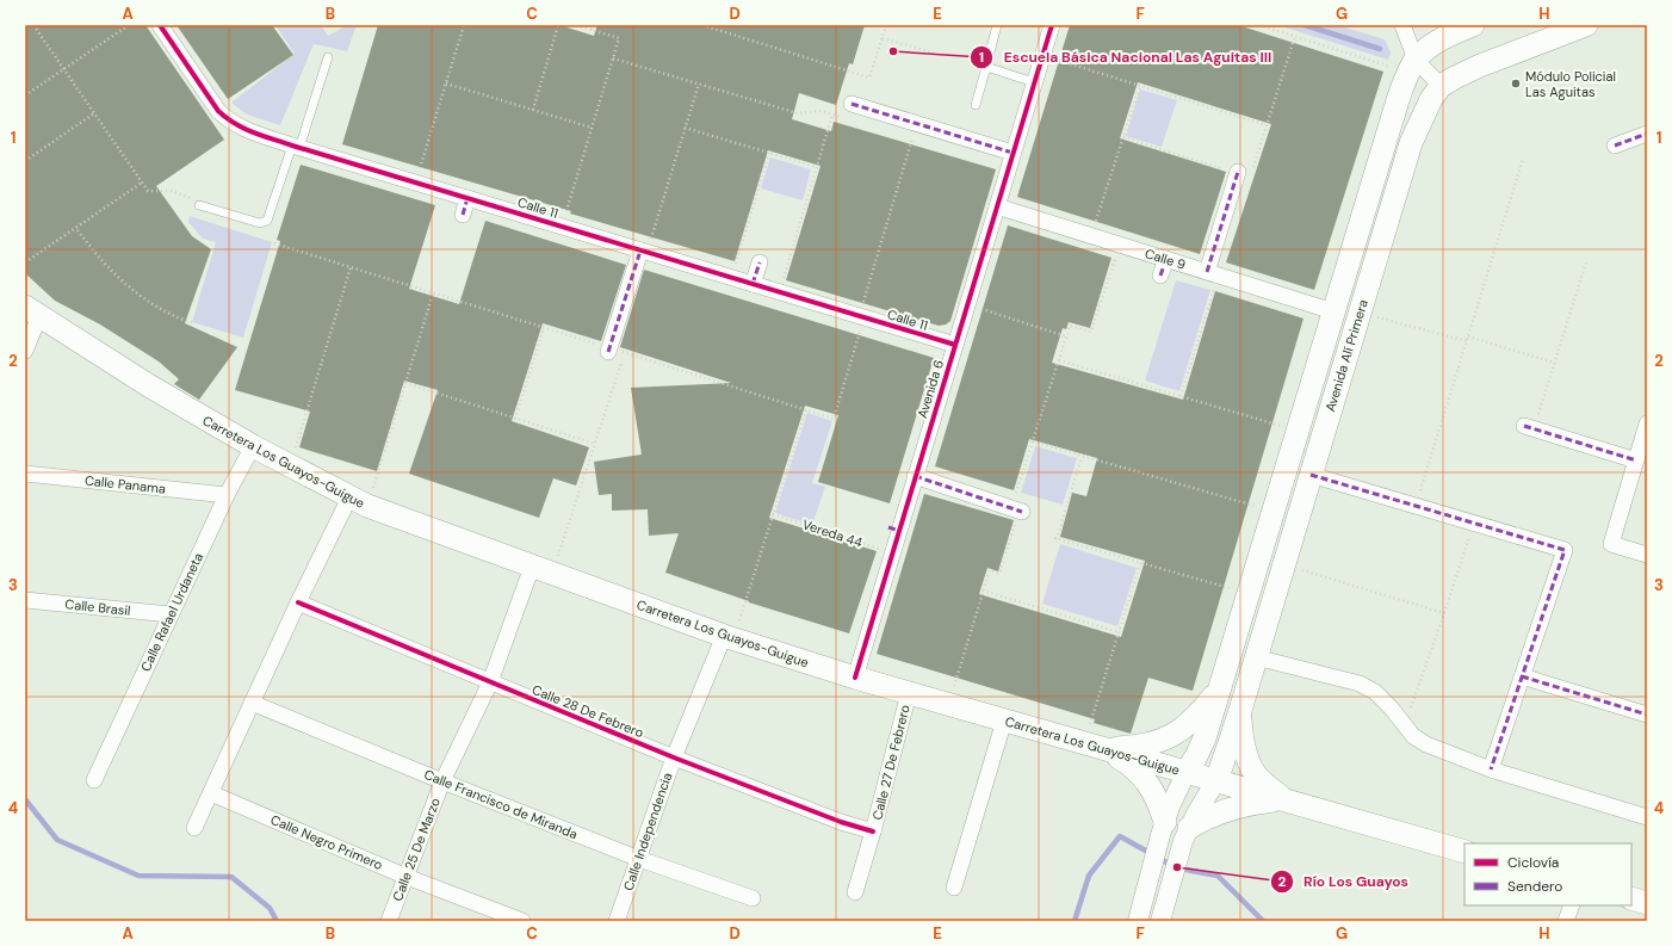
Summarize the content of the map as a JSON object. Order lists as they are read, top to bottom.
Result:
{
  "streets": {
    "main road": ["Avenida Alí Primera", "Carretera Los Guayos-Guigue"],
    "street": [
      "Calle 11",
      "Calle 9",
      "Avenida 6",
      "Calle Panama",
      "Calle Brasil",
      "Calle Rafael Urdaneta",
      "Calle 28 De Febrero",
      "Calle 27 De Febrero",
      "Calle Francisco de Miranda",
      "Calle Independencia",
      "Calle Negro Primero",
      "Calle 25 De Marzo"
    ],
    "path": ["Vereda 44"]
  },
  "crossings": [
    ["Calle 11", "Avenida 6"],
    ["Calle 9", "Avenida Alí Primera"],
    ["Calle 9", "Avenida 6"],
    ["Avenida Alí Primera", "Carretera Los Guayos-Guigue"],
    ["Avenida 6", "Carretera Los Guayos-Guigue"],
    ["Avenida 6", "Vereda 44"],
    ["Carretera Los Guayos-Guigue", "Calle Rafael Urdaneta"],
    ["Carretera Los Guayos-Guigue", "Calle 27 De Febrero"],
    ["Carretera Los Guayos-Guigue", "Calle Independencia"],
    ["Carretera Los Guayos-Guigue", "Calle 25 De Marzo"],
    ["Calle Panama", "Calle Rafael Urdaneta"],
    ["Calle Brasil", "Calle Rafael Urdaneta"],
    ["Calle 28 De Febrero", "Calle 27 De Febrero"],
    ["Calle 28 De Febrero", "Calle Independencia"],
    ["Calle 28 De Febrero", "Calle 25 De Marzo"],
    ["Calle Francisco de Miranda", "Calle Independencia"],
    ["Calle Francisco de Miranda", "Calle 25 De Marzo"],
    ["Calle Negro Primero", "Calle 25 De Marzo"]
  ],
  "places": ["Escuela Básica Nacional Las Aguitas III", "Módulo Policial Las Aguitas", "Río Los Guayos"],
  "legend": ["Ciclovía", "Sendero"],
  "grid": {
    "columns": [
      "A",
      "B",
      "C",
      "D",
      "E",
      "F",
      "G",
      "H"
    ],
    "rows": [
      "1",
      "2",
      "3",
      "4"
    ]
  }
}
